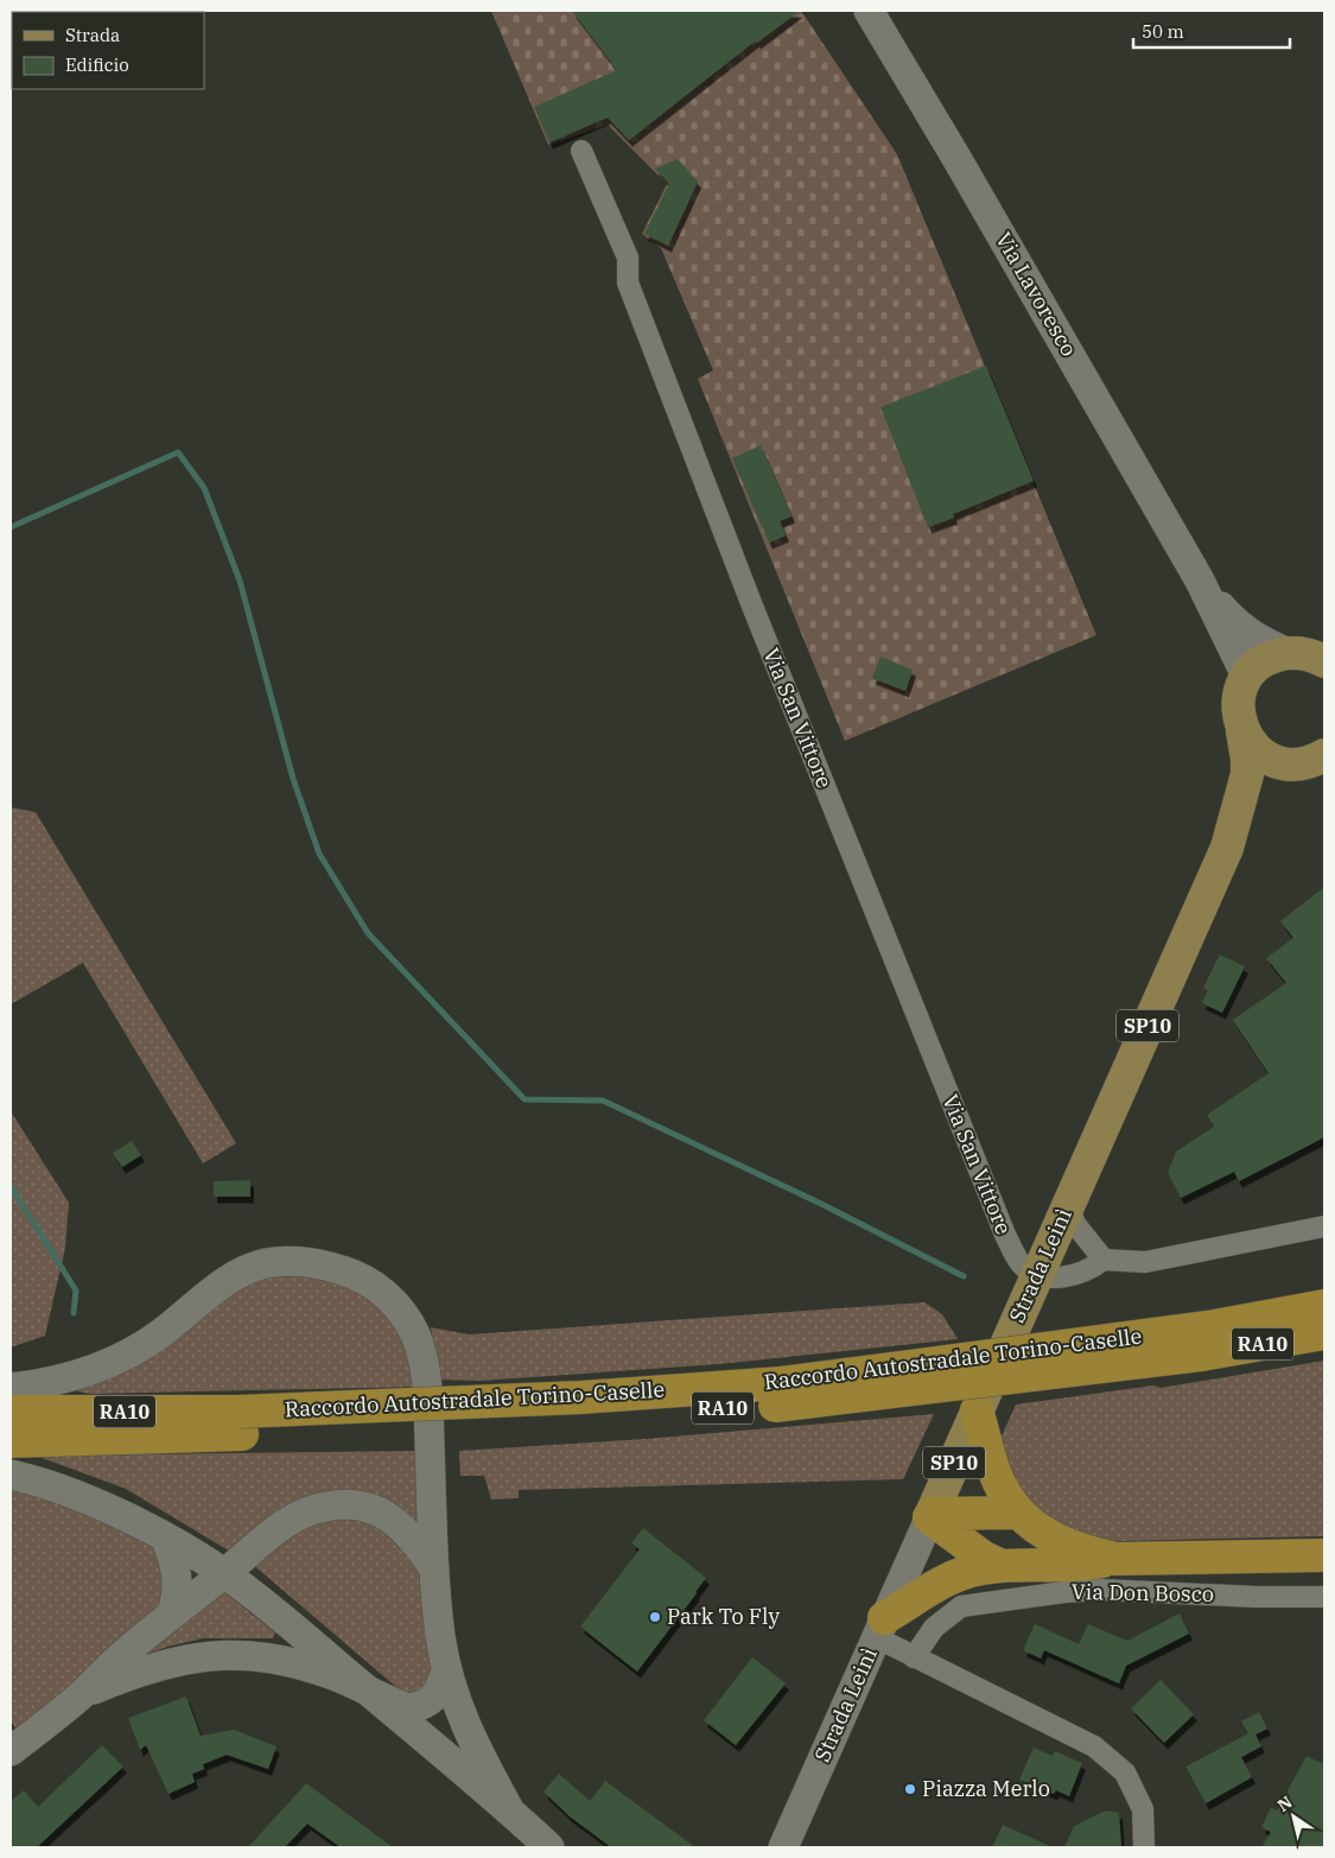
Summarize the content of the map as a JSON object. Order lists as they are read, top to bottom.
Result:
{
  "streets": {
    "highway": ["RA10", "Raccordo Autostradale Torino-Caselle"],
    "main road": ["Via Lavoresco", "SP10", "Strada Leinì"],
    "street": ["Via San Vittore", "Via Don Bosco"]
  },
  "crossings": [
    ["Via San Vittore", "Strada Leinì"],
    ["SP10", "Strada Leinì"]
  ],
  "places": ["Park To Fly", "Piazza Merlo"],
  "legend": ["Strada", "Edificio"],
  "scale_bar": "50 m",
  "north": "top left"
}
